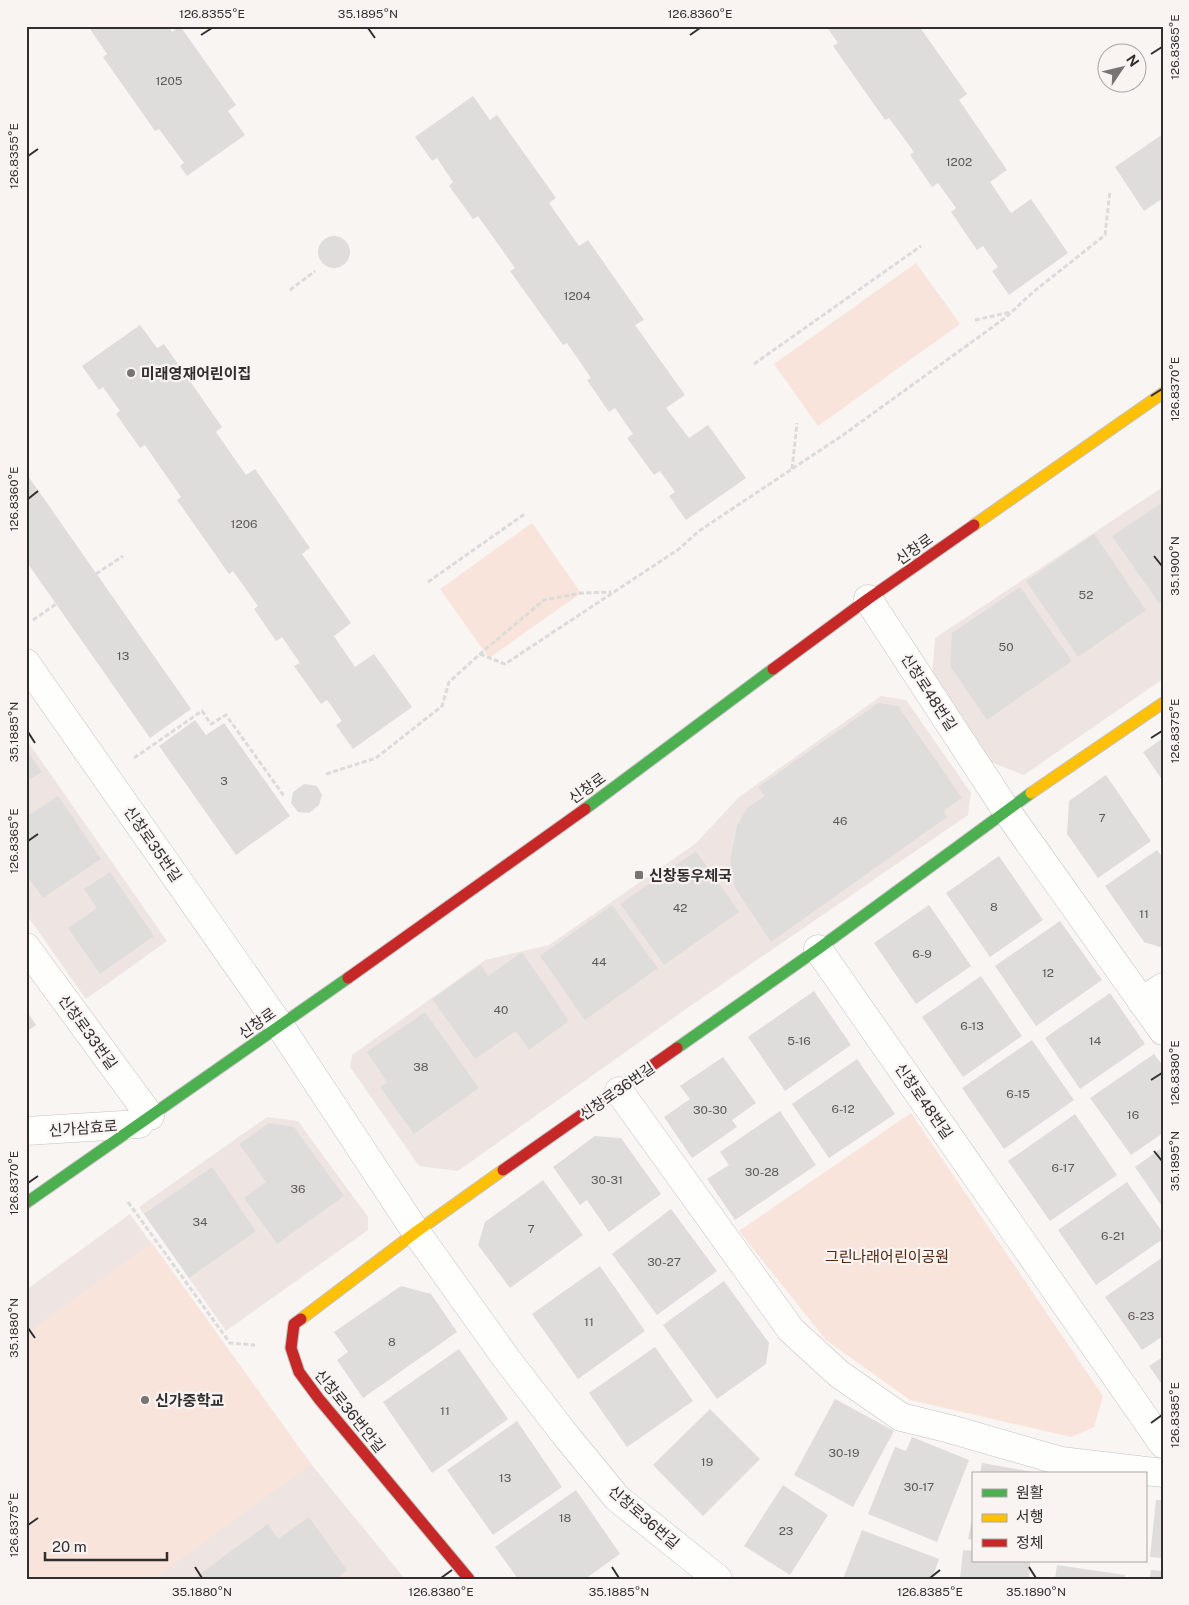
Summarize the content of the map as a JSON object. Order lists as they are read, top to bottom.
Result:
{
  "streets": {
    "street": [
      "신창로",
      "신창로48번길",
      "신창로35번길",
      "신창로33번길",
      "신창로36번길",
      "신가삼효로",
      "신창로36번안길"
    ]
  },
  "crossings": [
    ["신창로", "신창로48번길"],
    ["신창로", "신창로35번길"],
    ["신창로", "신창로33번길"],
    ["신창로", "신창로36번길"],
    ["신창로", "신가삼효로"],
    ["신창로48번길", "신창로36번길"],
    ["신창로35번길", "신창로36번길"],
    ["신창로33번길", "신가삼효로"],
    ["신창로36번길", "신창로36번안길"]
  ],
  "parks": ["그린나래어린이공원"],
  "places": {
    "other": ["미래영재어린이집", "신가중학교"],
    "transit": ["신창동우체국"]
  },
  "house_numbers": [
    "1205",
    "1202",
    "1204",
    "1206",
    "52",
    "50",
    "13",
    "3",
    "7",
    "46",
    "8",
    "42",
    "11",
    "6-9",
    "44",
    "12",
    "40",
    "6-13",
    "5-16",
    "14",
    "38",
    "6-15",
    "6-12",
    "30-30",
    "16",
    "6-17",
    "30-28",
    "30-31",
    "36",
    "34",
    "7",
    "6-21",
    "30-27",
    "6-23",
    "11",
    "8",
    "11",
    "30-19",
    "19",
    "13",
    "30-17",
    "18",
    "23"
  ],
  "legend": ["원활", "서행", "정체"],
  "scale_bar": "20 m",
  "north": "top right",
  "coordinates": [
    "126.8355°E",
    "35.1895°N",
    "126.8360°E",
    "126.8365°E",
    "126.8370°E",
    "35.1900°N",
    "126.8375°E",
    "35.1885°N",
    "126.8380°E",
    "35.1880°N",
    "126.8385°E",
    "35.1890°N"
  ]
}
